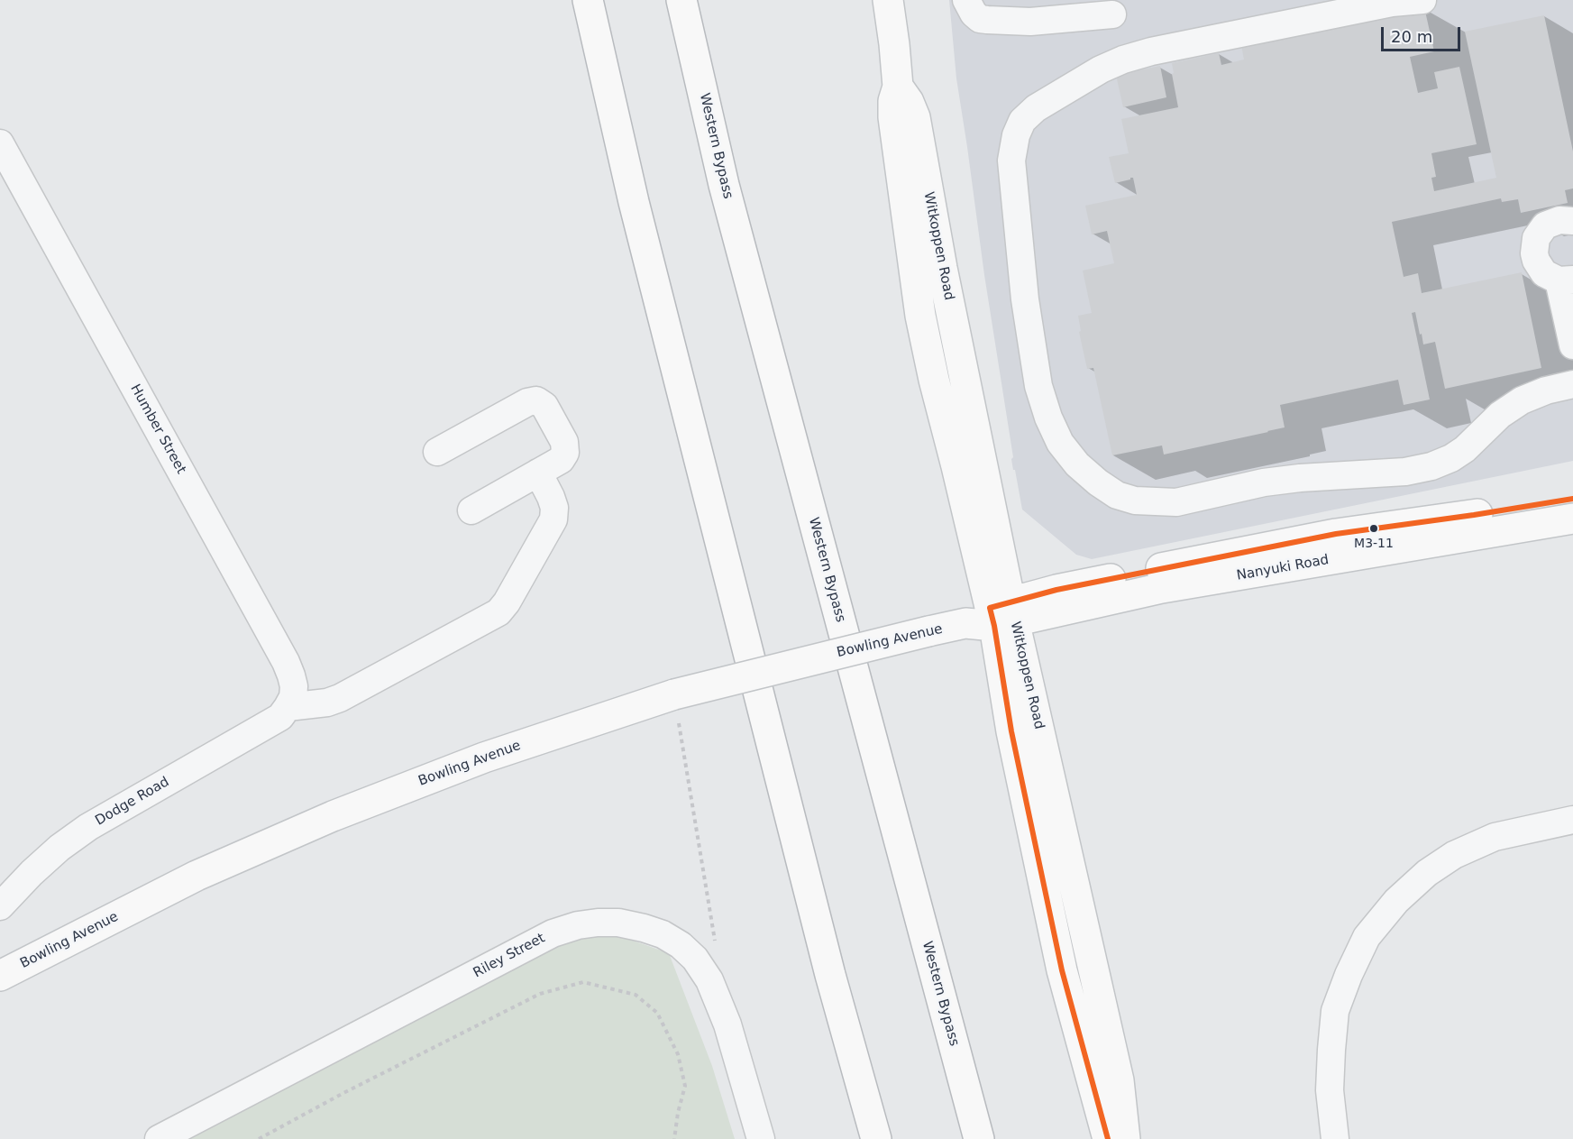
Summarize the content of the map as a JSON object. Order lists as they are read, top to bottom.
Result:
{
  "streets": {
    "main road": [
      "Western Bypass",
      "Witkoppen Road",
      "Nanyuki Road",
      "Bowling Avenue"
    ],
    "street": ["Humber Street", "Dodge Road", "Riley Street"]
  },
  "crossings": [
    ["Witkoppen Road", "Nanyuki Road"],
    ["Witkoppen Road", "Bowling Avenue"],
    ["Humber Street", "Dodge Road"],
    ["Nanyuki Road", "Bowling Avenue"]
  ],
  "places": ["M3-11"],
  "scale_bar": "20 m"
}
